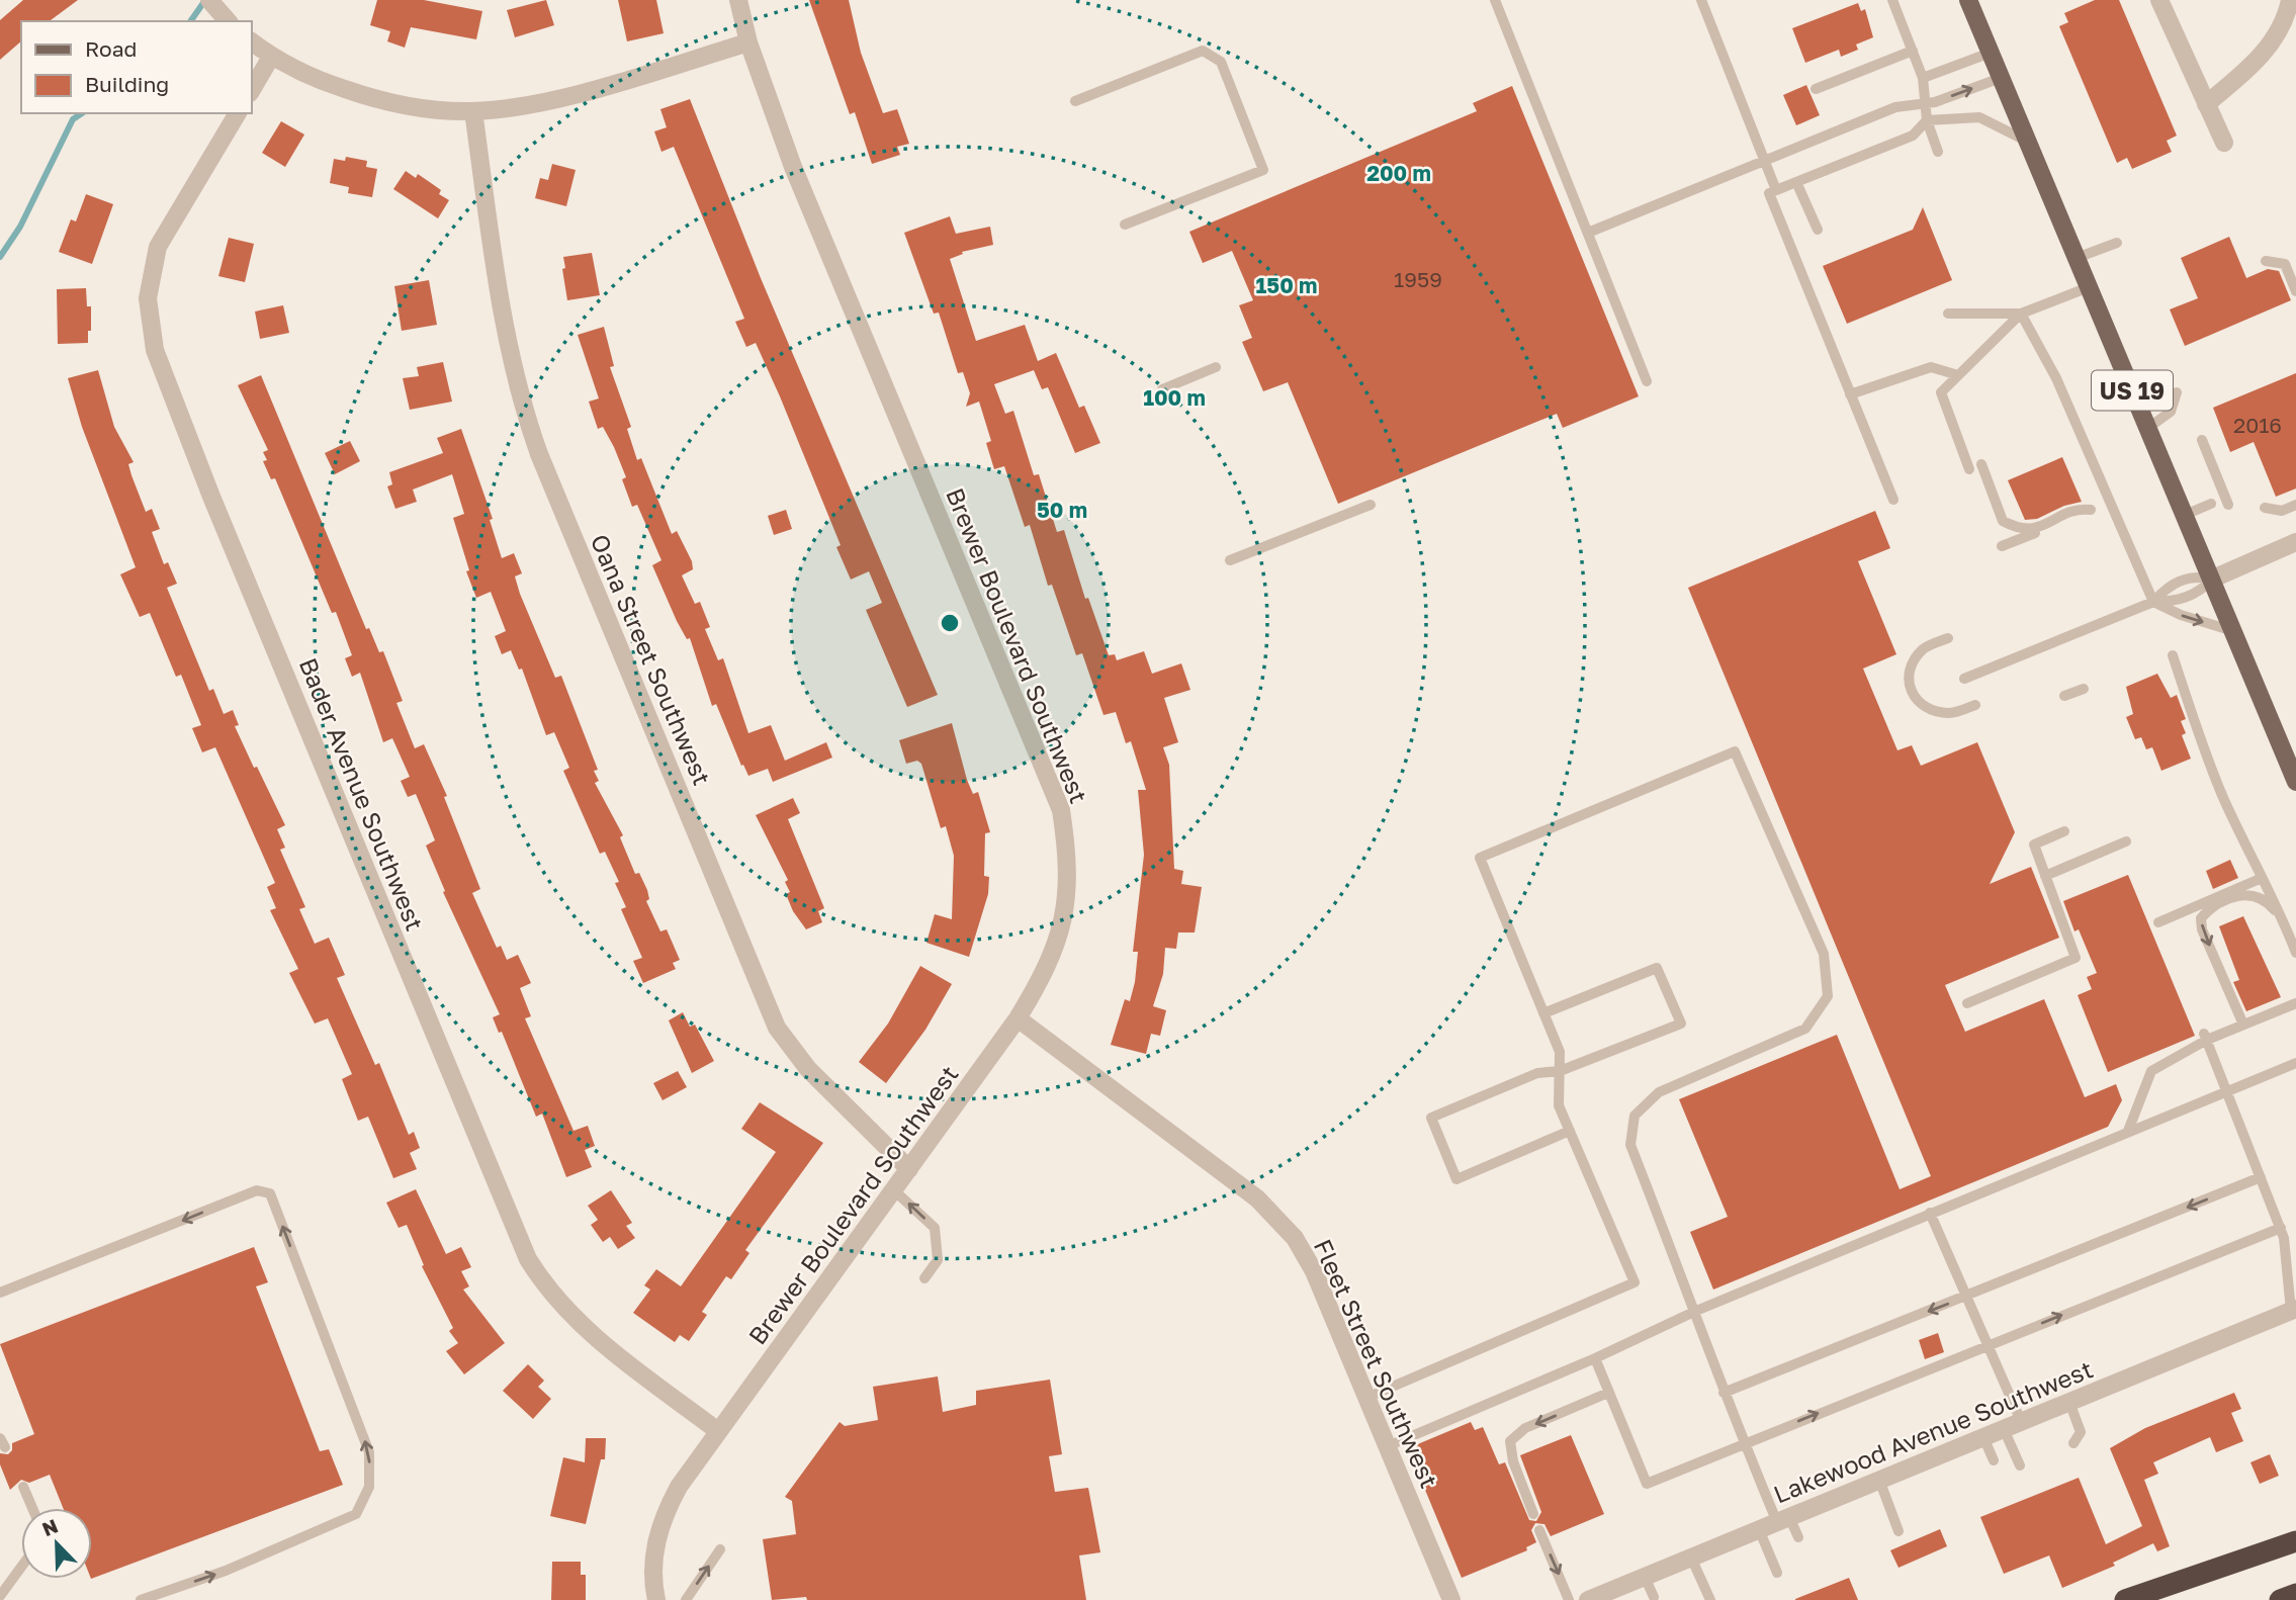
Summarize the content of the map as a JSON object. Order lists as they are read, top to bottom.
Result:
{
  "streets": {
    "main road": ["US 19"],
    "street": [
      "Brewer Boulevard Southwest",
      "Oana Street Southwest",
      "Bader Avenue Southwest",
      "Fleet Street Southwest",
      "Lakewood Avenue Southwest"
    ]
  },
  "crossings": [
    ["Brewer Boulevard Southwest", "Oana Street Southwest"],
    ["Brewer Boulevard Southwest", "Bader Avenue Southwest"],
    ["Brewer Boulevard Southwest", "Fleet Street Southwest"]
  ],
  "house_numbers": ["1959", "2016"],
  "legend": ["Road", "Building"],
  "north": "top left",
  "rings": [
    "200 m",
    "150 m",
    "100 m",
    "50 m"
  ]
}
